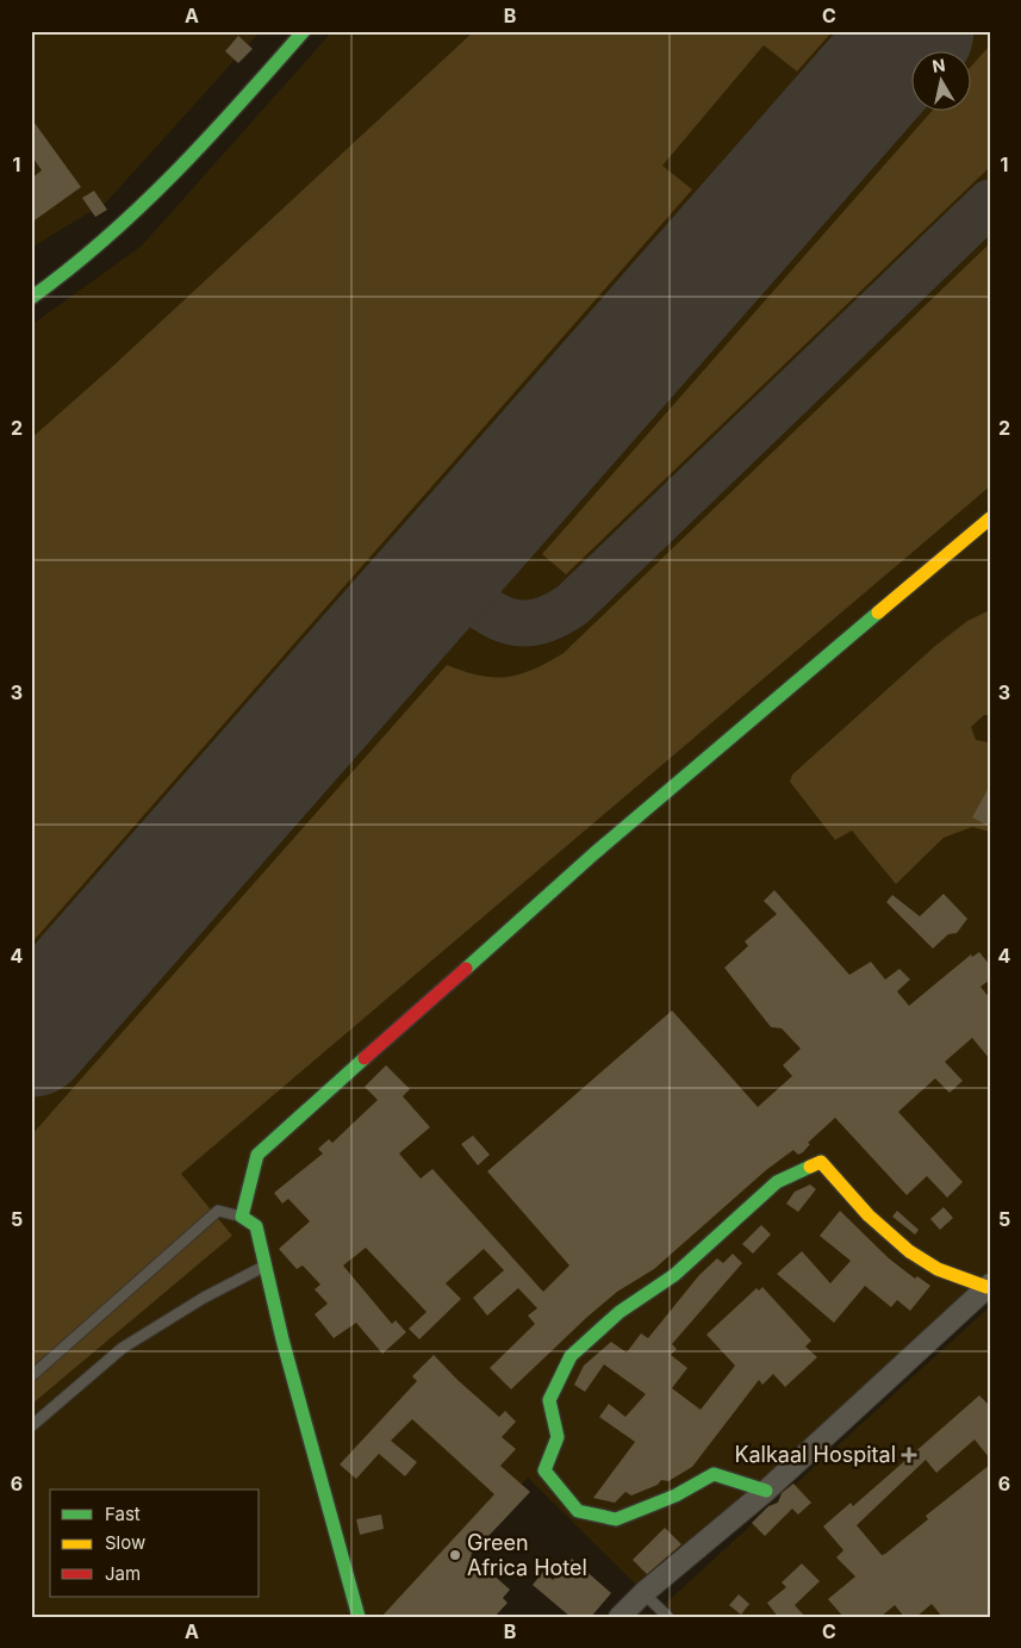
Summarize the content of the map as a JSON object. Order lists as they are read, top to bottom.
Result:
{
  "places": {
    "health": ["Kalkaal Hospital"],
    "other": ["Green Africa Hotel"]
  },
  "legend": ["Fast", "Slow", "Jam"],
  "north": "top",
  "grid": {
    "columns": ["A", "B", "C"],
    "rows": [
      "1",
      "2",
      "3",
      "4",
      "5",
      "6"
    ]
  }
}
